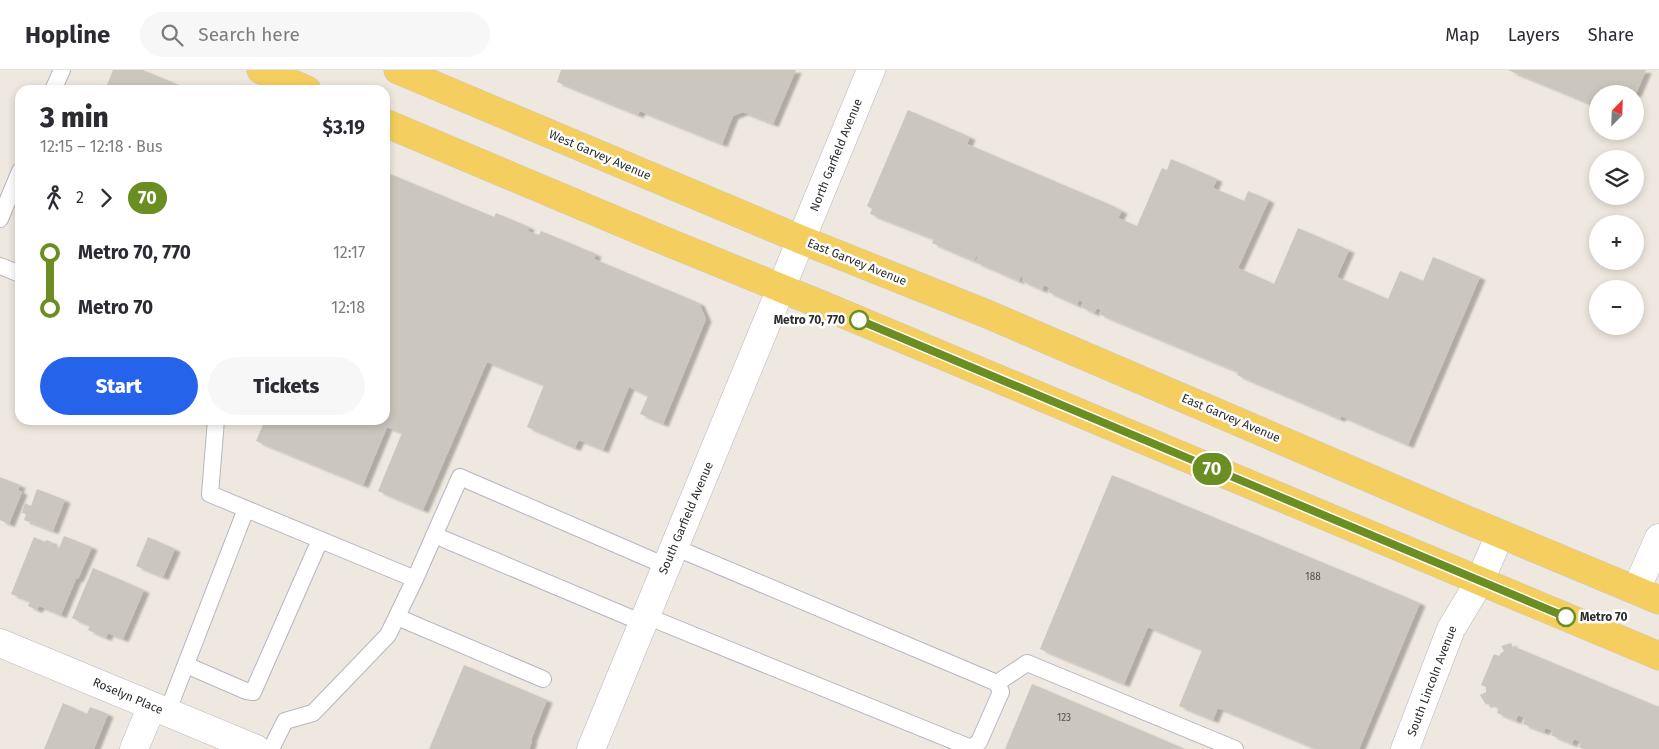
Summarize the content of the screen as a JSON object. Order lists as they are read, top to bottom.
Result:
{
  "streets": {
    "main road": [
      "West Garvey Avenue",
      "North Garfield Avenue",
      "East Garvey Avenue",
      "South Garfield Avenue",
      "South Lincoln Avenue",
      "Roselyn Place"
    ]
  },
  "crossings": [
    ["West Garvey Avenue", "North Garfield Avenue"],
    ["West Garvey Avenue", "East Garvey Avenue"],
    ["North Garfield Avenue", "East Garvey Avenue"],
    ["North Garfield Avenue", "South Garfield Avenue"],
    ["East Garvey Avenue", "South Lincoln Avenue"]
  ],
  "places": ["Metro 70, 770", "Metro 70"],
  "lines": ["bus line 70"],
  "house_numbers": ["188", "123"],
  "north": "top right",
  "page": {
    "header": "Hopline",
    "search": "Search here",
    "nav": ["Map", "Layers", "Share"],
    "on_map": "70",
    "map_buttons": ["+", "−"],
    "heading": ["3 min", "12:15 – 12:18 · Bus", "$3.19"],
    "legs": ["2", "70"],
    "list": [
      {
        "name": "Metro 70, 770",
        "value": "12:17"
      },
      {
        "name": "Metro 70",
        "value": "12:18"
      }
    ],
    "buttons": ["Start", "Tickets"]
  }
}
